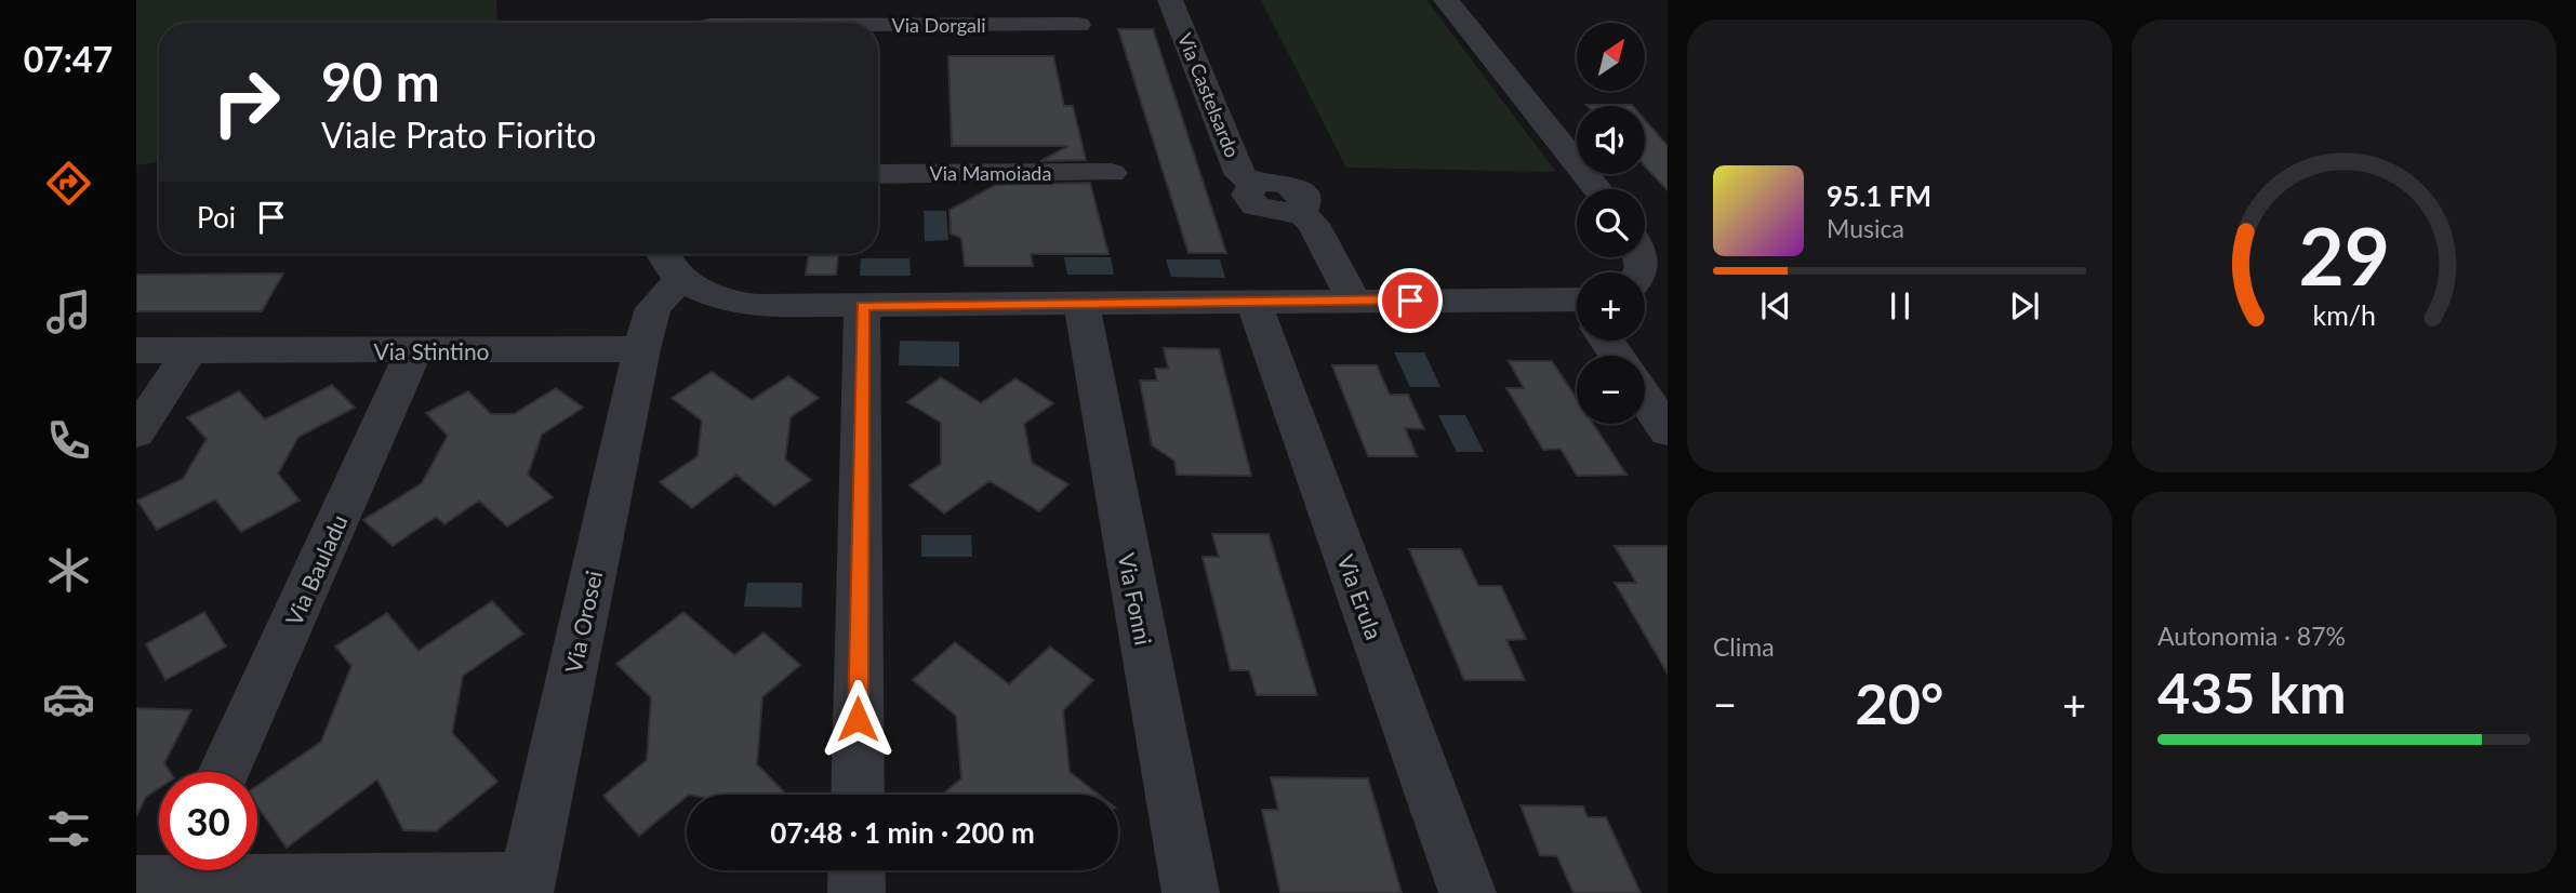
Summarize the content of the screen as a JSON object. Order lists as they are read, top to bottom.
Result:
{
  "streets": {
    "street": [
      "Via Dorgali",
      "Via Castelsardo",
      "Via Mamoiada",
      "Via Stintino",
      "Via Bauladu",
      "Via Erula",
      "Via Fonni",
      "Via Orosei"
    ]
  },
  "crossings": [
    ["Via Stintino", "Via Bauladu"],
    ["Via Stintino", "Via Orosei"]
  ],
  "north": "top right",
  "page": {
    "tabs": "07:47",
    "map_buttons": ["+", "−"],
    "turn": ["90 m", "Viale Prato Fiorito"],
    "song": ["95.1 FM", "Musica"],
    "then": "Poi",
    "tile": [
      "Clima",
      ["Autonomia · 87%", "435 km"]
    ],
    "heat": ["−", "20°", "+"],
    "limit": "30",
    "trip": "07:48 · 1 min · 200 m",
    "gauge": ["29", "km/h"]
  }
}
